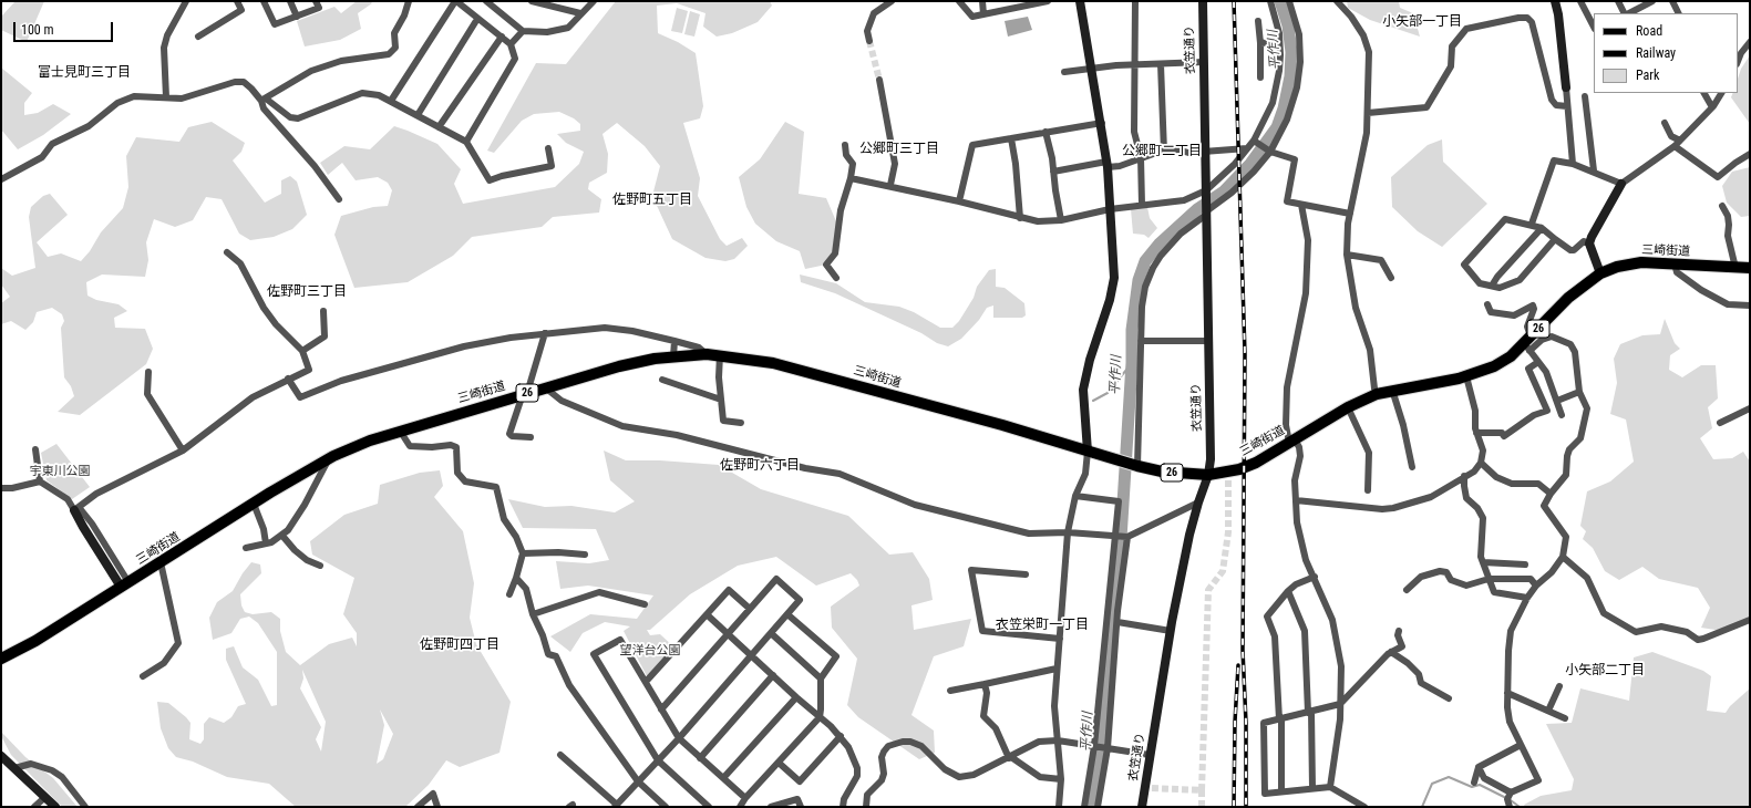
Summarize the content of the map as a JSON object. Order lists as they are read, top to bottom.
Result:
{
  "streets": {
    "main road": ["三崎街道", "26"],
    "street": ["衣笠通り"]
  },
  "crossings": [
    ["衣笠通り", "三崎街道"]
  ],
  "districts": [
    "小矢部一丁目",
    "富士見町三丁目",
    "公郷町三丁目",
    "公郷町二丁目",
    "佐野町五丁目",
    "佐野町三丁目",
    "佐野町六丁目",
    "衣笠栄町一丁目",
    "佐野町四丁目",
    "小矢部二丁目"
  ],
  "water": ["平作川"],
  "parks": ["宇東川公園", "望洋台公園"],
  "legend": ["Road", "Railway", "Park"],
  "scale_bar": "100 m"
}
